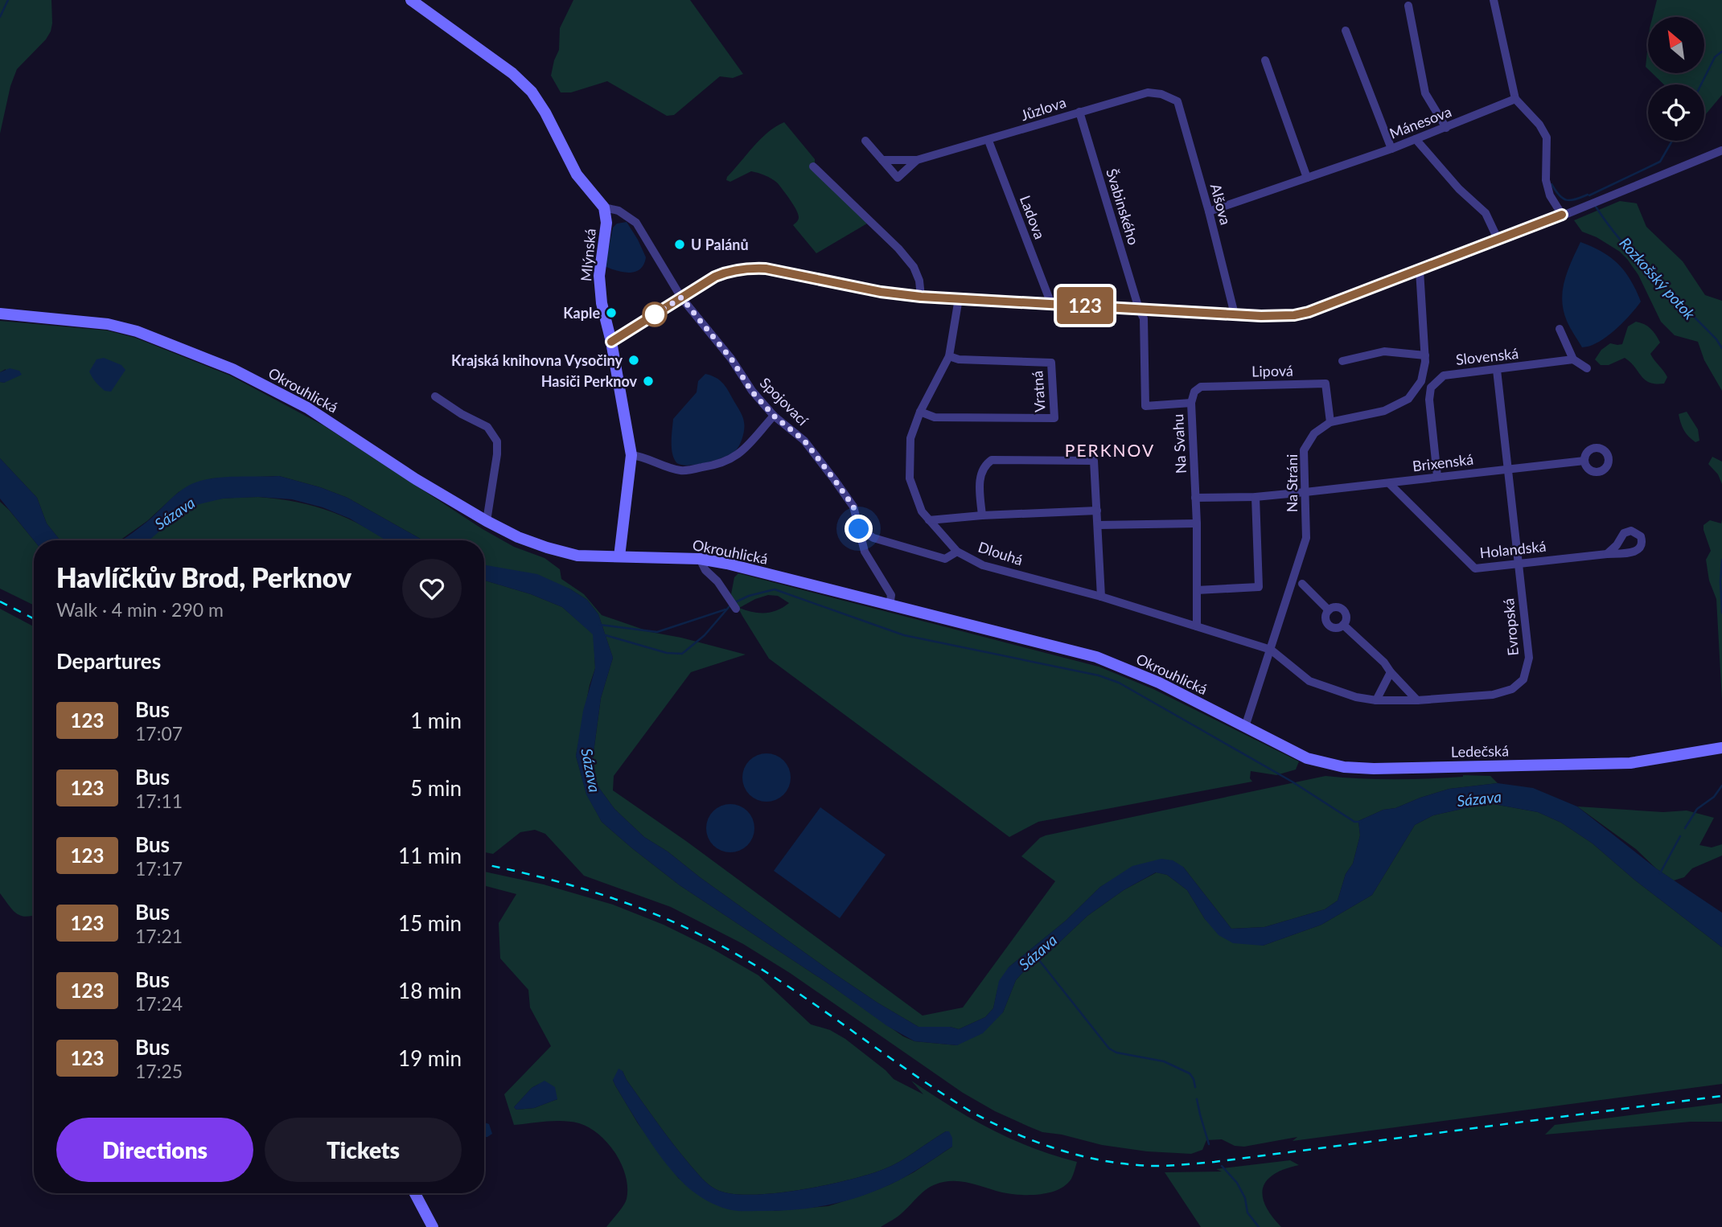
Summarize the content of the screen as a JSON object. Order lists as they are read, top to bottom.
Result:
{
  "streets": {
    "main road": ["Mlýnská", "Okrouhlická", "Ledečská"],
    "street": [
      "Jůzlova",
      "Mánesova",
      "Alšova",
      "Švabinského",
      "Ladova",
      "Slovenská",
      "Lipová",
      "Vratná",
      "Spojovací",
      "Na Svahu",
      "Brixenská",
      "Na Stráni",
      "Holandská",
      "Dlouhá",
      "Evropská"
    ]
  },
  "crossings": [
    ["Jůzlova", "Alšova"],
    ["Jůzlova", "Švabinského"],
    ["Jůzlova", "Ladova"],
    ["Mánesova", "Alšova"],
    ["Švabinského", "Na Svahu"],
    ["Mlýnská", "Okrouhlická"],
    ["Mlýnská", "Spojovací"],
    ["Slovenská", "Brixenská"],
    ["Slovenská", "Evropská"],
    ["Lipová", "Na Svahu"],
    ["Lipová", "Na Stráni"],
    ["Okrouhlická", "Spojovací"],
    ["Okrouhlická", "Na Stráni"],
    ["Okrouhlická", "Ledečská"],
    ["Vratná", "Dlouhá"],
    ["Na Svahu", "Brixenská"],
    ["Na Svahu", "Dlouhá"],
    ["Brixenská", "Na Stráni"],
    ["Brixenská", "Holandská"],
    ["Brixenská", "Evropská"],
    ["Na Stráni", "Dlouhá"],
    ["Na Stráni", "Evropská"],
    ["Na Stráni", "Ledečská"],
    ["Holandská", "Evropská"],
    ["Dlouhá", "Evropská"]
  ],
  "districts": ["PERKNOV"],
  "water": ["Rozkošský potok", "Sázava"],
  "places": [
    "U Palánů",
    "Kaple",
    "Krajská knihovna Vysočiny",
    "Hasiči Perknov"
  ],
  "lines": ["bus line 123"],
  "north": "top left",
  "page": {
    "on_map": "123",
    "heading": [
      ["Havlíčkův Brod, Perknov", "Walk · 4 min · 290 m"],
      "Departures"
    ],
    "list": [
      {
        "mark": "123",
        "name": "Bus",
        "note": "17:07",
        "value": "1 min"
      },
      {
        "mark": "123",
        "name": "Bus",
        "note": "17:11",
        "value": "5 min"
      },
      {
        "mark": "123",
        "name": "Bus",
        "note": "17:17",
        "value": "11 min"
      },
      {
        "mark": "123",
        "name": "Bus",
        "note": "17:21",
        "value": "15 min"
      },
      {
        "mark": "123",
        "name": "Bus",
        "note": "17:24",
        "value": "18 min"
      },
      {
        "mark": "123",
        "name": "Bus",
        "note": "17:25",
        "value": "19 min"
      }
    ],
    "buttons": ["Directions", "Tickets"]
  }
}
